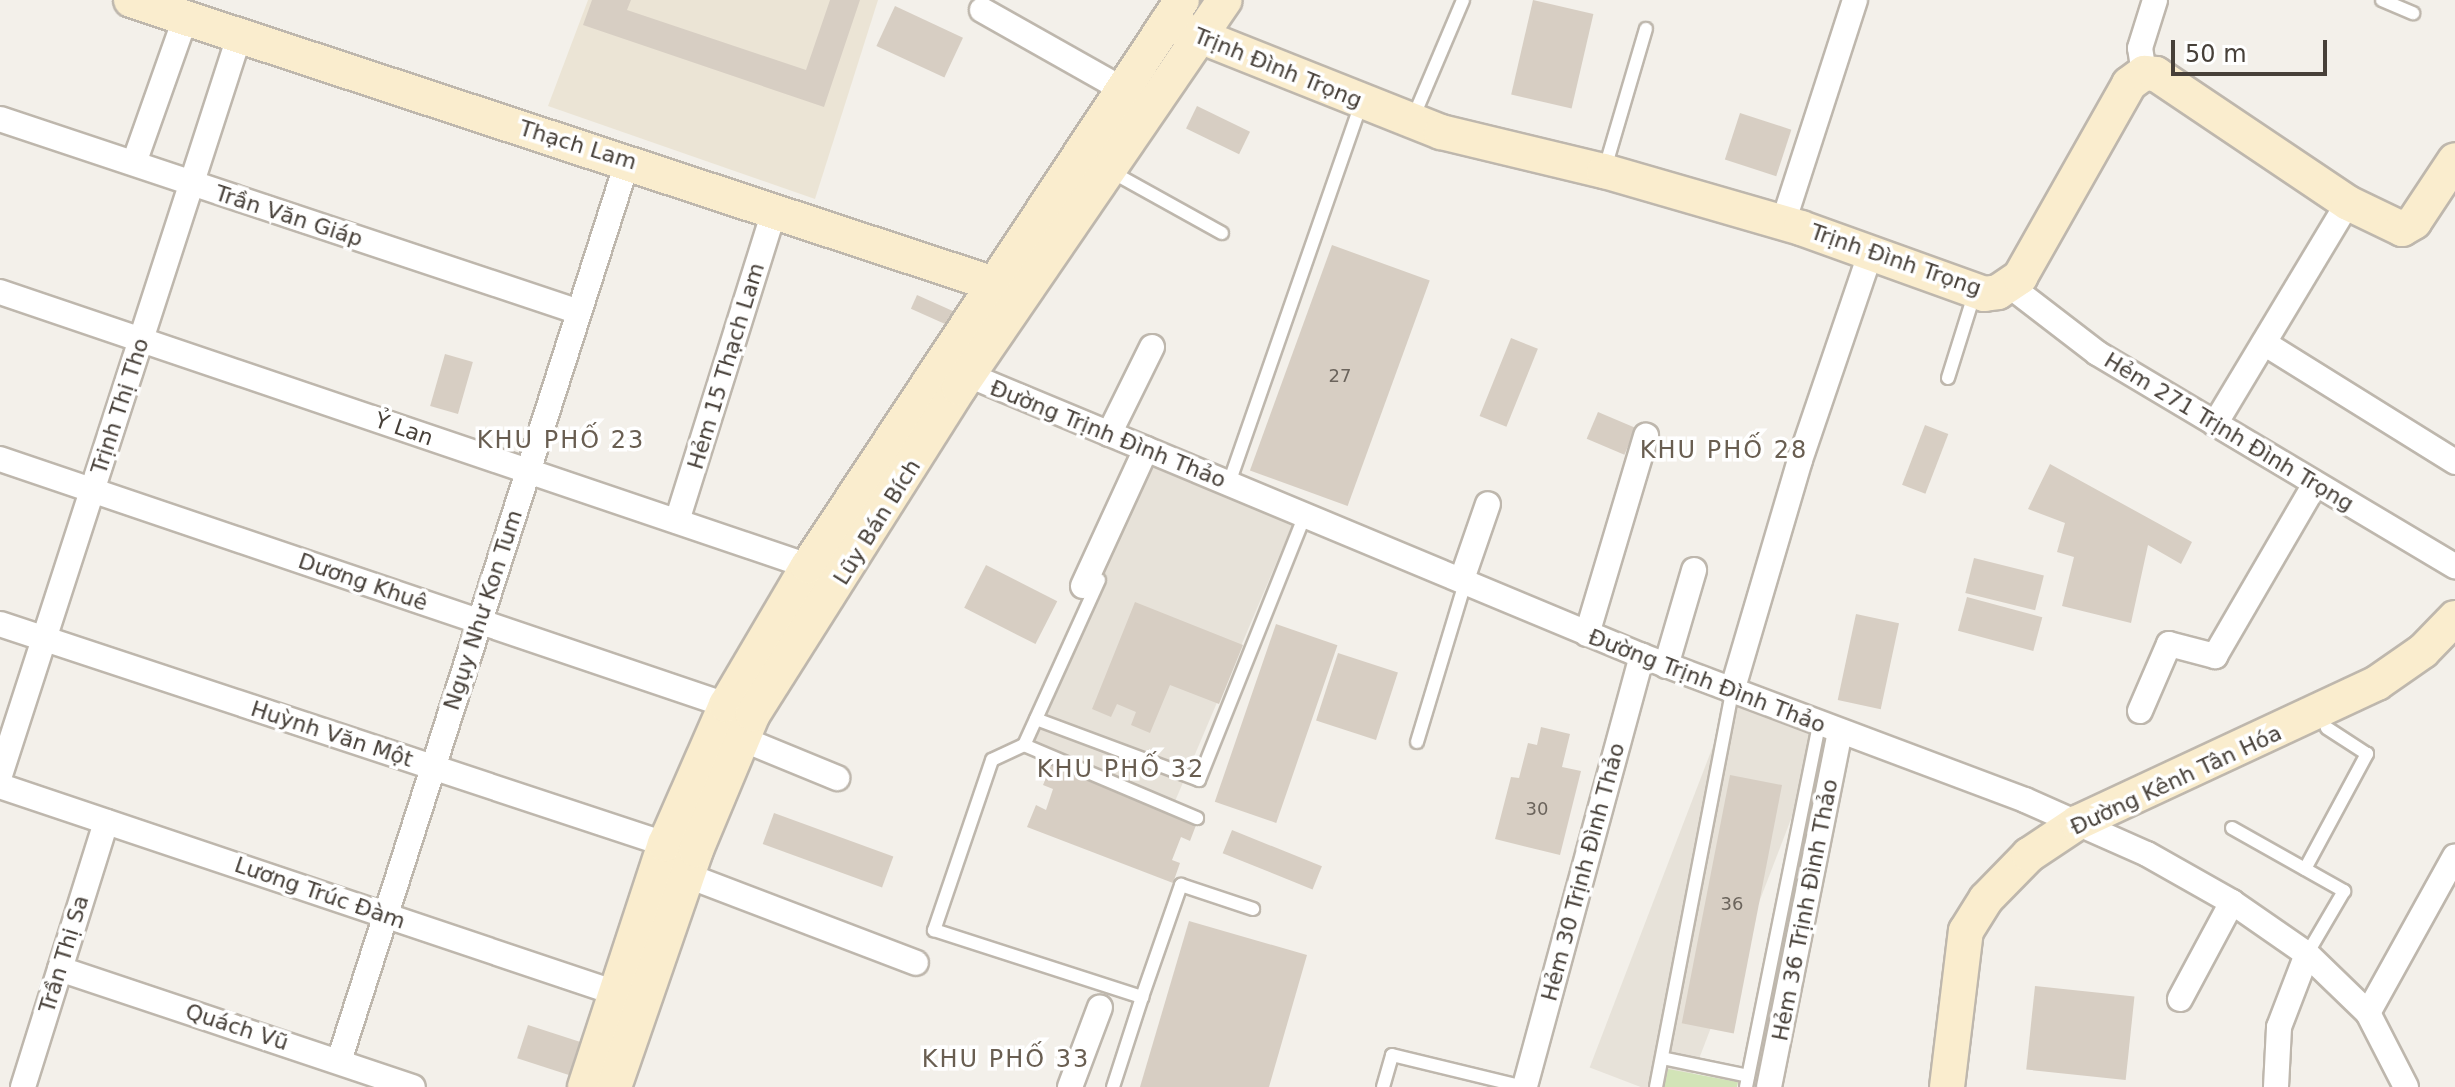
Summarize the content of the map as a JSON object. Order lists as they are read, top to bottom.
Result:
{
  "streets": {
    "street": [
      "Trịnh Đình Trọng",
      "Thạch Lam",
      "Trần Văn Giáp",
      "Hẻm 15 Thạch Lam",
      "Trịnh Thị Tho",
      "Ỷ Lan",
      "Hẻm 271 Trịnh Đình Trọng",
      "Đường Trịnh Đình Thảo",
      "Lũy Bán Bích",
      "Dương Khuê",
      "Ngụy Như Kon Tum",
      "Huỳnh Văn Một",
      "Đường Kênh Tân Hóa",
      "Hẻm 30 Trịnh Đình Thảo",
      "Lương Trúc Đàm",
      "Hẻm 36 Trịnh Đình Thảo",
      "Trần Thị Sa",
      "Quách Vũ"
    ]
  },
  "crossings": [
    ["Trịnh Đình Trọng", "Hẻm 271 Trịnh Đình Trọng"],
    ["Trịnh Đình Trọng", "Lũy Bán Bích"],
    ["Thạch Lam", "Hẻm 15 Thạch Lam"],
    ["Thạch Lam", "Trịnh Thị Tho"],
    ["Thạch Lam", "Lũy Bán Bích"],
    ["Thạch Lam", "Ngụy Như Kon Tum"],
    ["Trần Văn Giáp", "Trịnh Thị Tho"],
    ["Trần Văn Giáp", "Ngụy Như Kon Tum"],
    ["Hẻm 15 Thạch Lam", "Ỷ Lan"],
    ["Trịnh Thị Tho", "Ỷ Lan"],
    ["Trịnh Thị Tho", "Dương Khuê"],
    ["Trịnh Thị Tho", "Huỳnh Văn Một"],
    ["Ỷ Lan", "Lũy Bán Bích"],
    ["Ỷ Lan", "Ngụy Như Kon Tum"],
    ["Đường Trịnh Đình Thảo", "Lũy Bán Bích"],
    ["Đường Trịnh Đình Thảo", "Đường Kênh Tân Hóa"],
    ["Đường Trịnh Đình Thảo", "Hẻm 30 Trịnh Đình Thảo"],
    ["Đường Trịnh Đình Thảo", "Hẻm 36 Trịnh Đình Thảo"],
    ["Lũy Bán Bích", "Dương Khuê"],
    ["Lũy Bán Bích", "Huỳnh Văn Một"],
    ["Lũy Bán Bích", "Lương Trúc Đàm"],
    ["Dương Khuê", "Ngụy Như Kon Tum"],
    ["Ngụy Như Kon Tum", "Huỳnh Văn Một"],
    ["Ngụy Như Kon Tum", "Lương Trúc Đàm"],
    ["Ngụy Như Kon Tum", "Quách Vũ"],
    ["Lương Trúc Đàm", "Trần Thị Sa"],
    ["Trần Thị Sa", "Quách Vũ"]
  ],
  "districts": [
    "KHU PHỐ 23",
    "KHU PHỐ 28",
    "KHU PHỐ 32",
    "KHU PHỐ 33"
  ],
  "house_numbers": ["27", "30", "36"],
  "scale_bar": "50 m"
}
